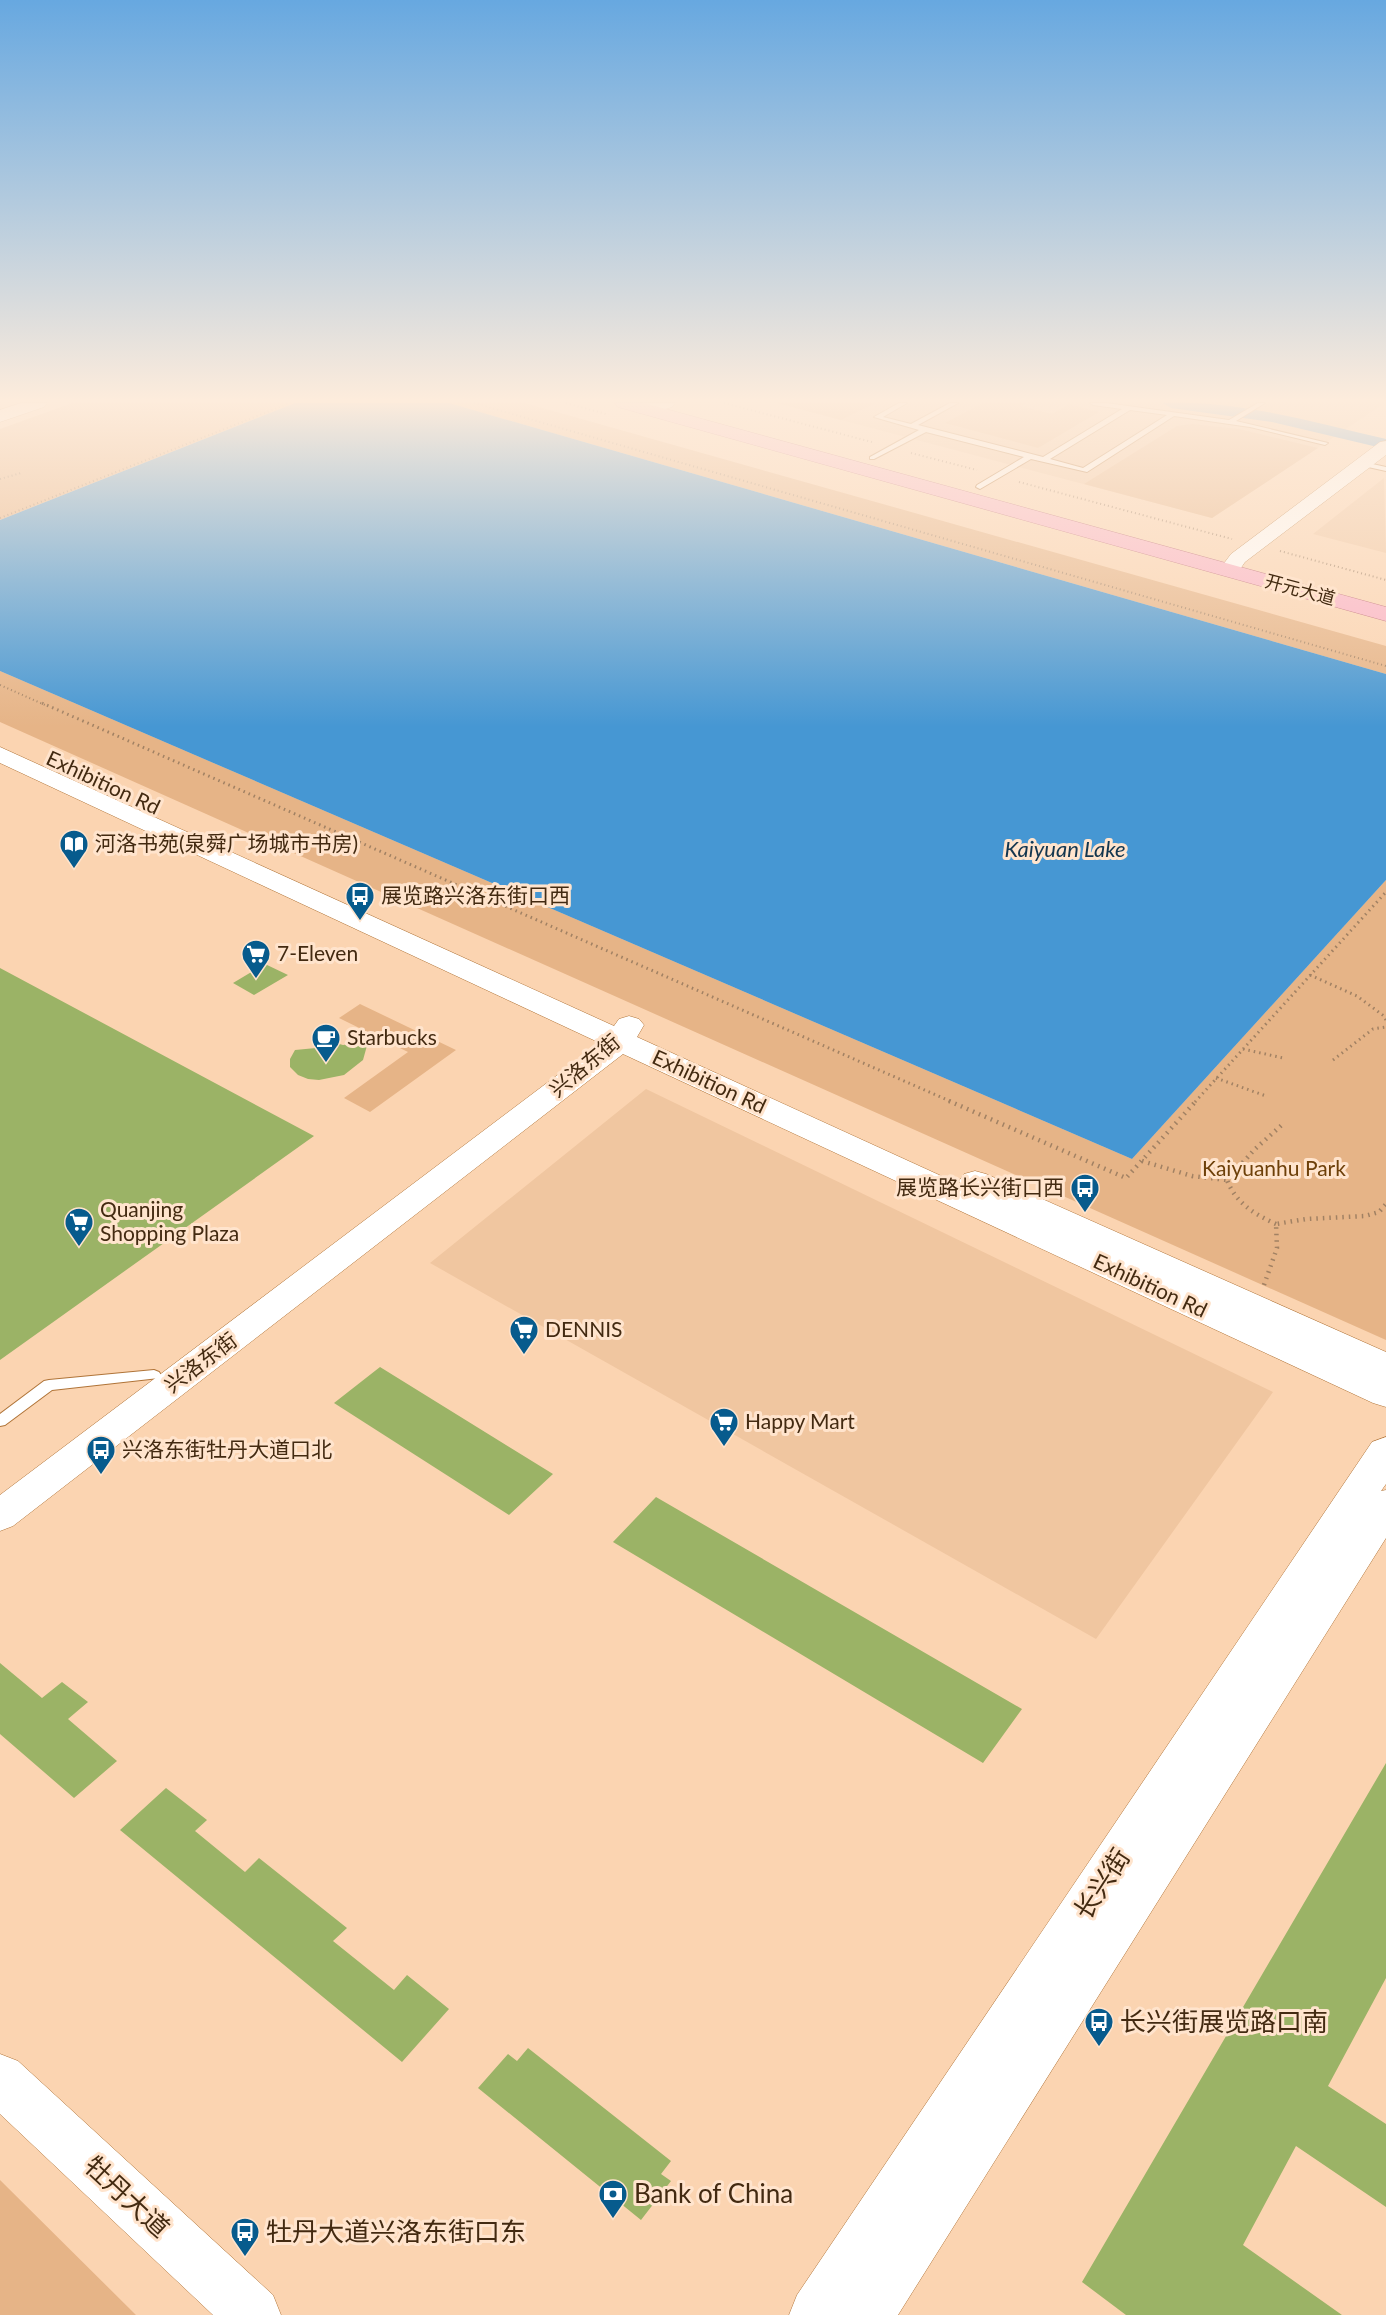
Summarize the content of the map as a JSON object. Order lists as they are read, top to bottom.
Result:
{
  "streets": {
    "main road": ["开元大道", "长兴街", "牡丹大道"],
    "street": ["Exhibition Rd", "兴洛东街"]
  },
  "crossings": [
    ["Exhibition Rd", "兴洛东街"]
  ],
  "water": ["Kaiyuan Lake"],
  "parks": ["Kaiyuanhu Park"],
  "places": {
    "library": ["河洛书苑(泉舜广场城市书房)"],
    "bus stop": [
      "展览路兴洛东街口西",
      "展览路长兴街口西",
      "兴洛东街牡丹大道口北",
      "长兴街展览路口南",
      "牡丹大道兴洛东街口东"
    ],
    "supermarket": [
      "7-Eleven",
      "Quanjing Shopping Plaza",
      "DENNIS",
      "Happy Mart"
    ],
    "cafe": ["Starbucks"],
    "bank": ["Bank of China"]
  }
}
